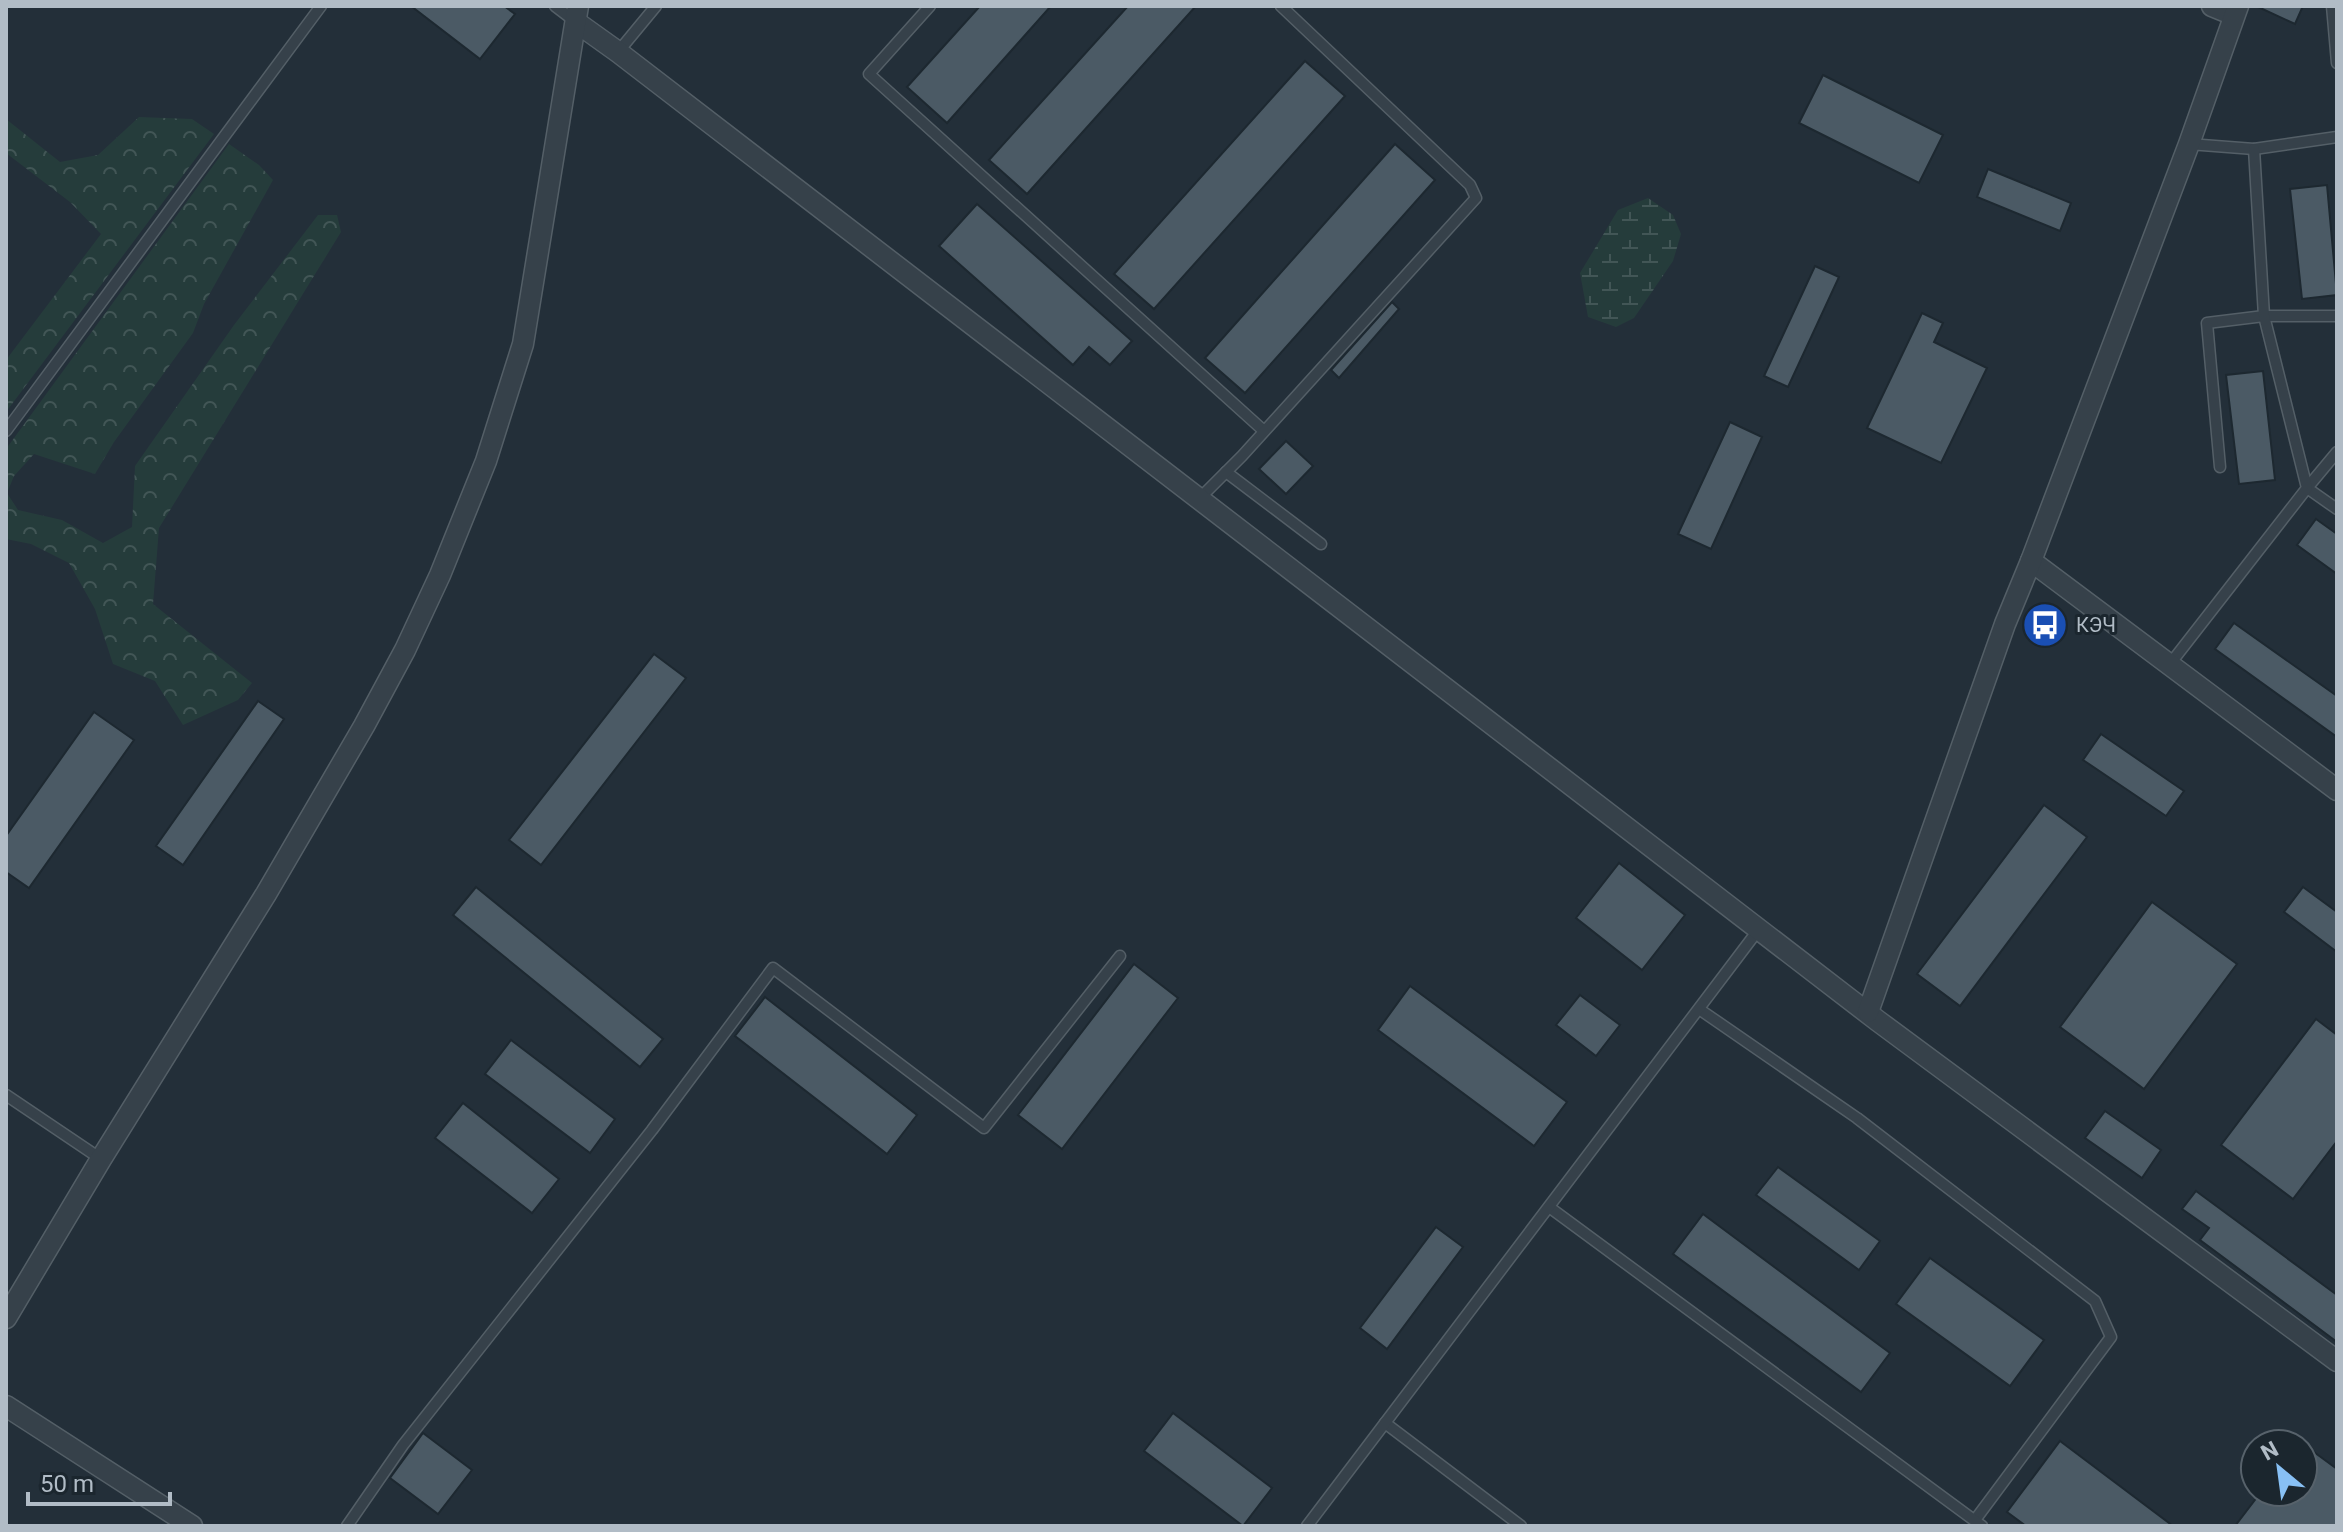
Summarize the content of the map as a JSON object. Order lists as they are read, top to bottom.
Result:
{
  "places": {
    "bus stop": ["КЭЧ"]
  },
  "scale_bar": "50 m",
  "north": "top left"
}
